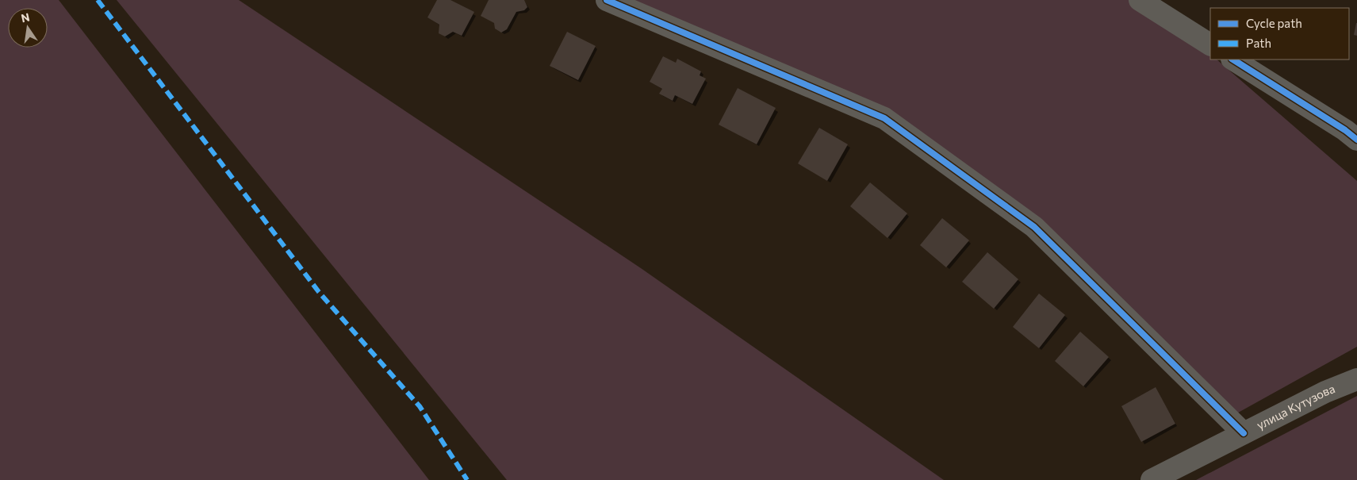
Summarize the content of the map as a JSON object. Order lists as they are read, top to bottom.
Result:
{
  "streets": {
    "street": ["улица Кутузова"]
  },
  "legend": ["Cycle path", "Path"],
  "north": "top"
}
